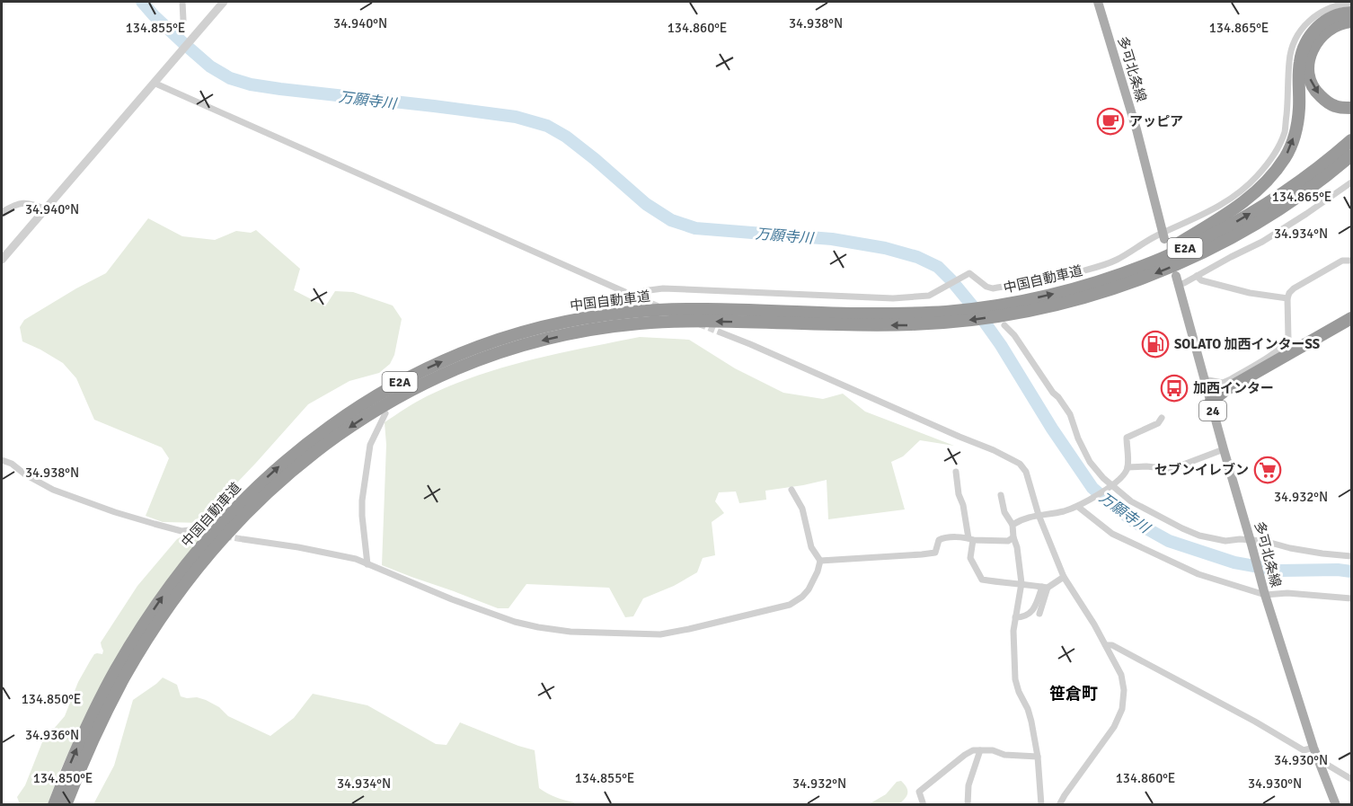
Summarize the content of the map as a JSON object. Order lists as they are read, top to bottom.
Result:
{
  "streets": {
    "highway": ["E2A", "中国自動車道"],
    "main road": ["多可北条線", "24"]
  },
  "districts": ["笹倉町"],
  "water": ["万願寺川"],
  "places": {
    "cafe": ["アッピア"],
    "fuel station": ["SOLATO 加西インターSS"],
    "bus stop": ["加西インター"],
    "supermarket": ["セブンイレブン"]
  },
  "coordinates": [
    "34.940°N",
    "34.938°N",
    "134.860°E",
    "134.855°E",
    "134.865°E",
    "34.934°N",
    "34.932°N",
    "134.850°E",
    "34.936°N",
    "34.930°N"
  ]
}
